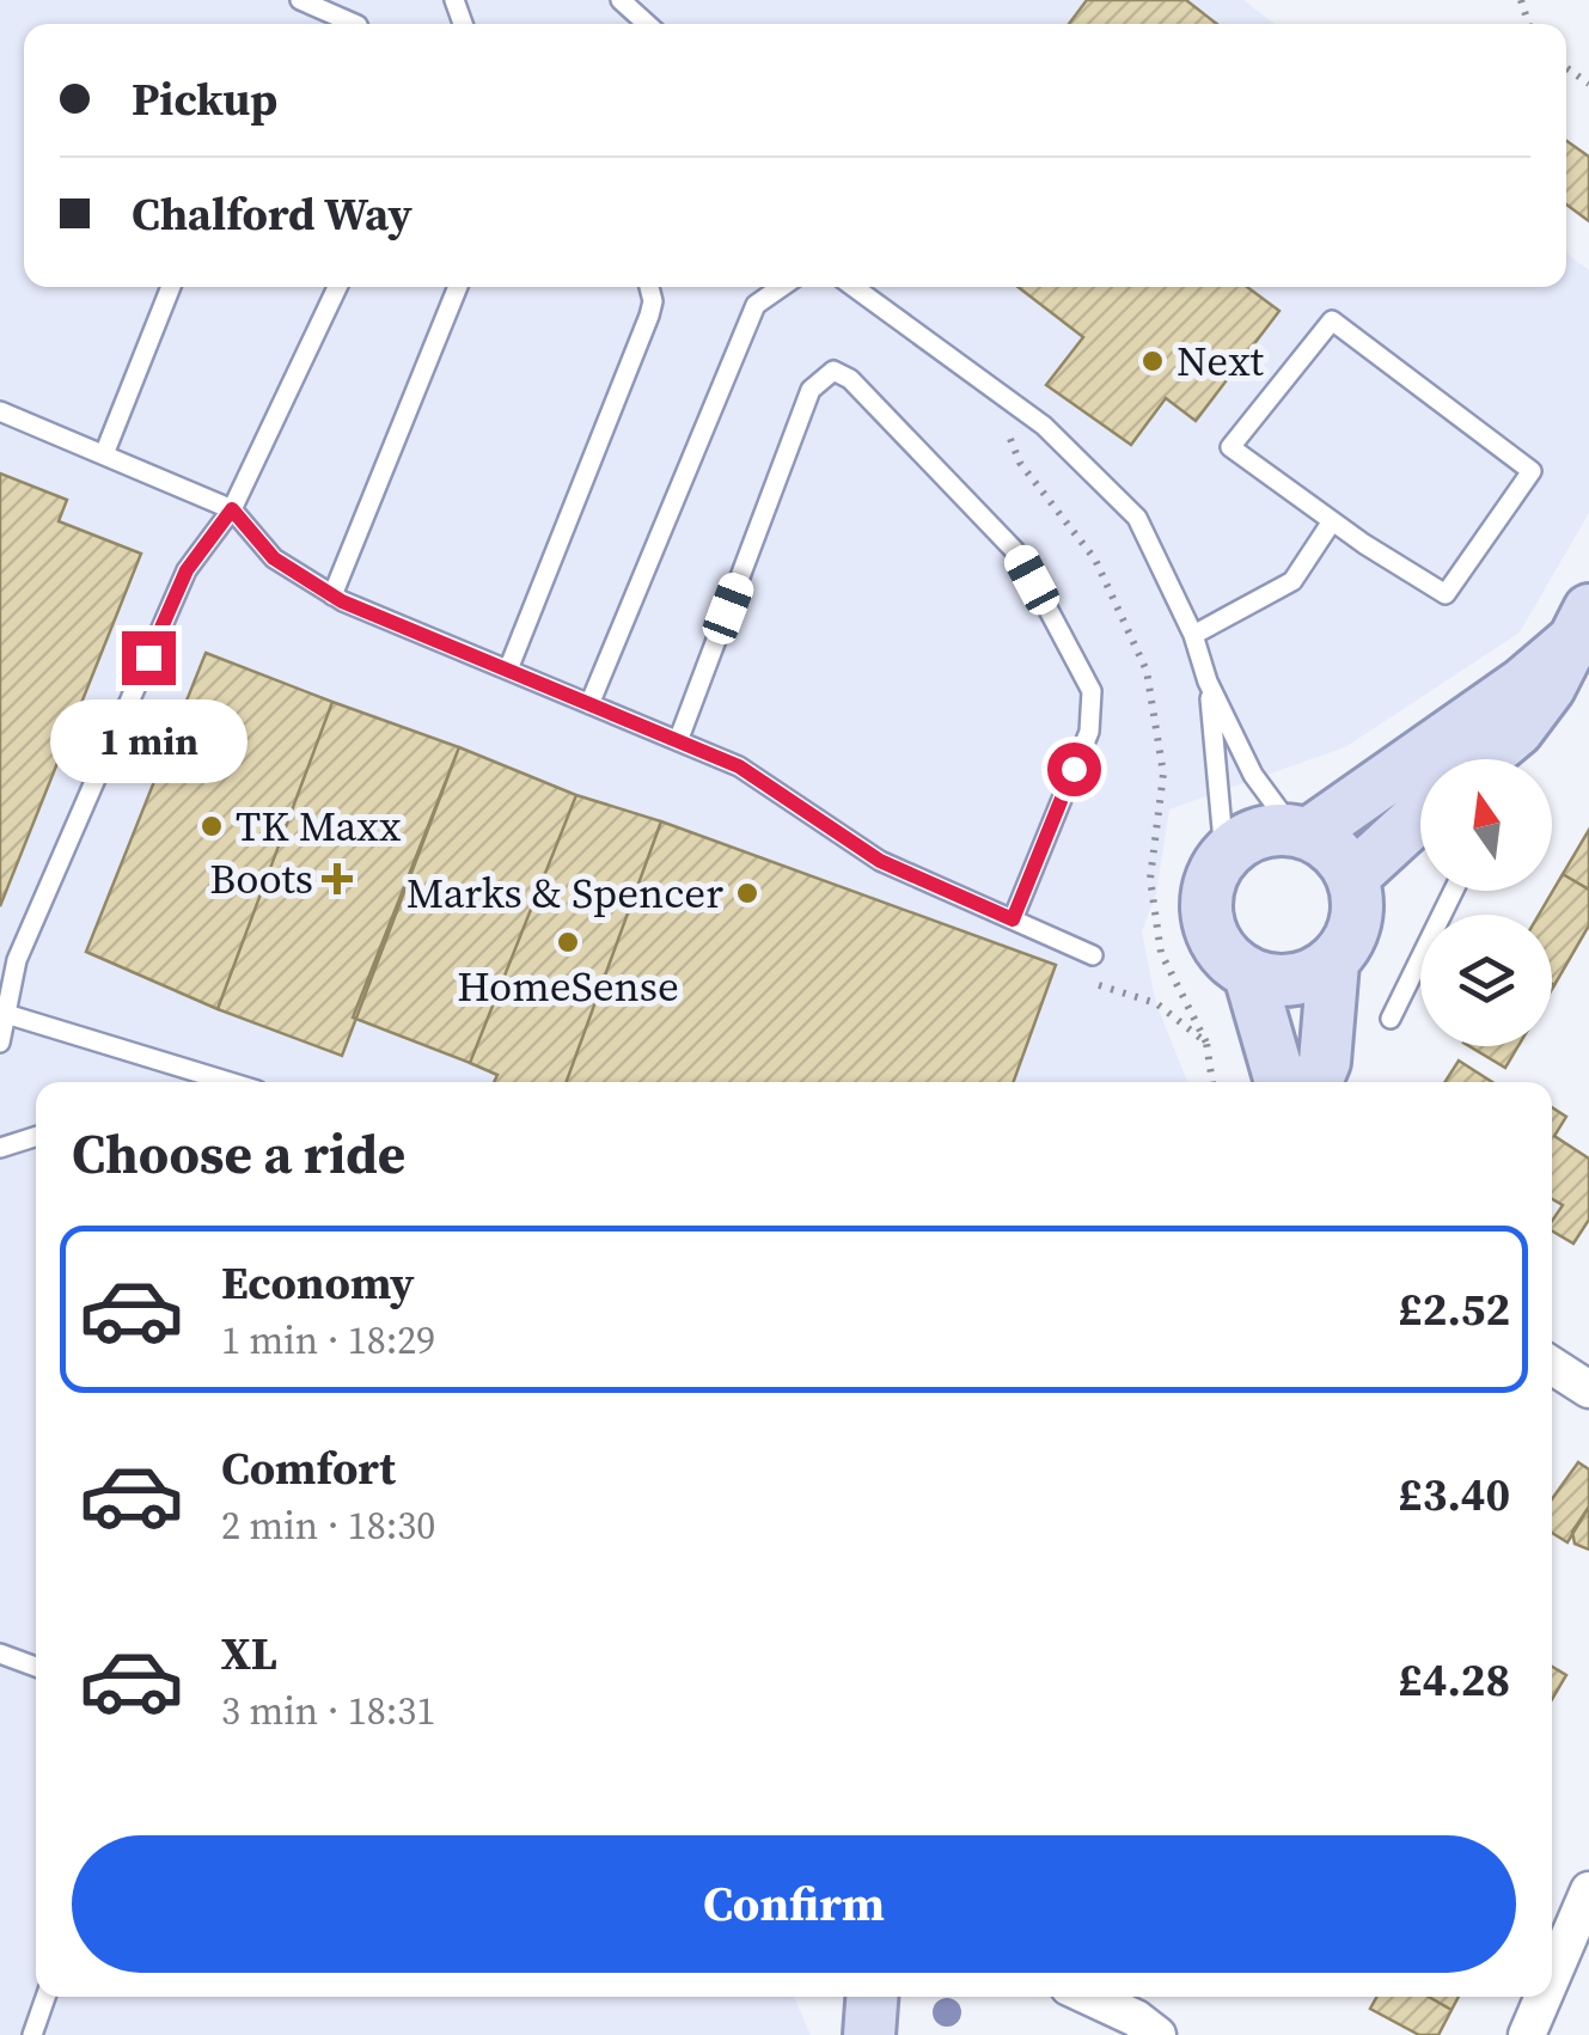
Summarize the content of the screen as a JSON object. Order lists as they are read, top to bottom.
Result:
{
  "places": {
    "other": [
      "Next",
      "TK Maxx",
      "Marks & Spencer",
      "HomeSense"
    ],
    "health": ["Boots"]
  },
  "north": "top",
  "page": {
    "banner": ["Pickup", "Chalford Way"],
    "bubble": "1 min",
    "heading": "Choose a ride",
    "list": [
      {
        "name": "Economy",
        "note": "1 min · 18:29",
        "value": "£2.52"
      },
      {
        "name": "Comfort",
        "note": "2 min · 18:30",
        "value": "£3.40"
      },
      {
        "name": "XL",
        "note": "3 min · 18:31",
        "value": "£4.28"
      }
    ],
    "buttons": "Confirm"
  }
}
